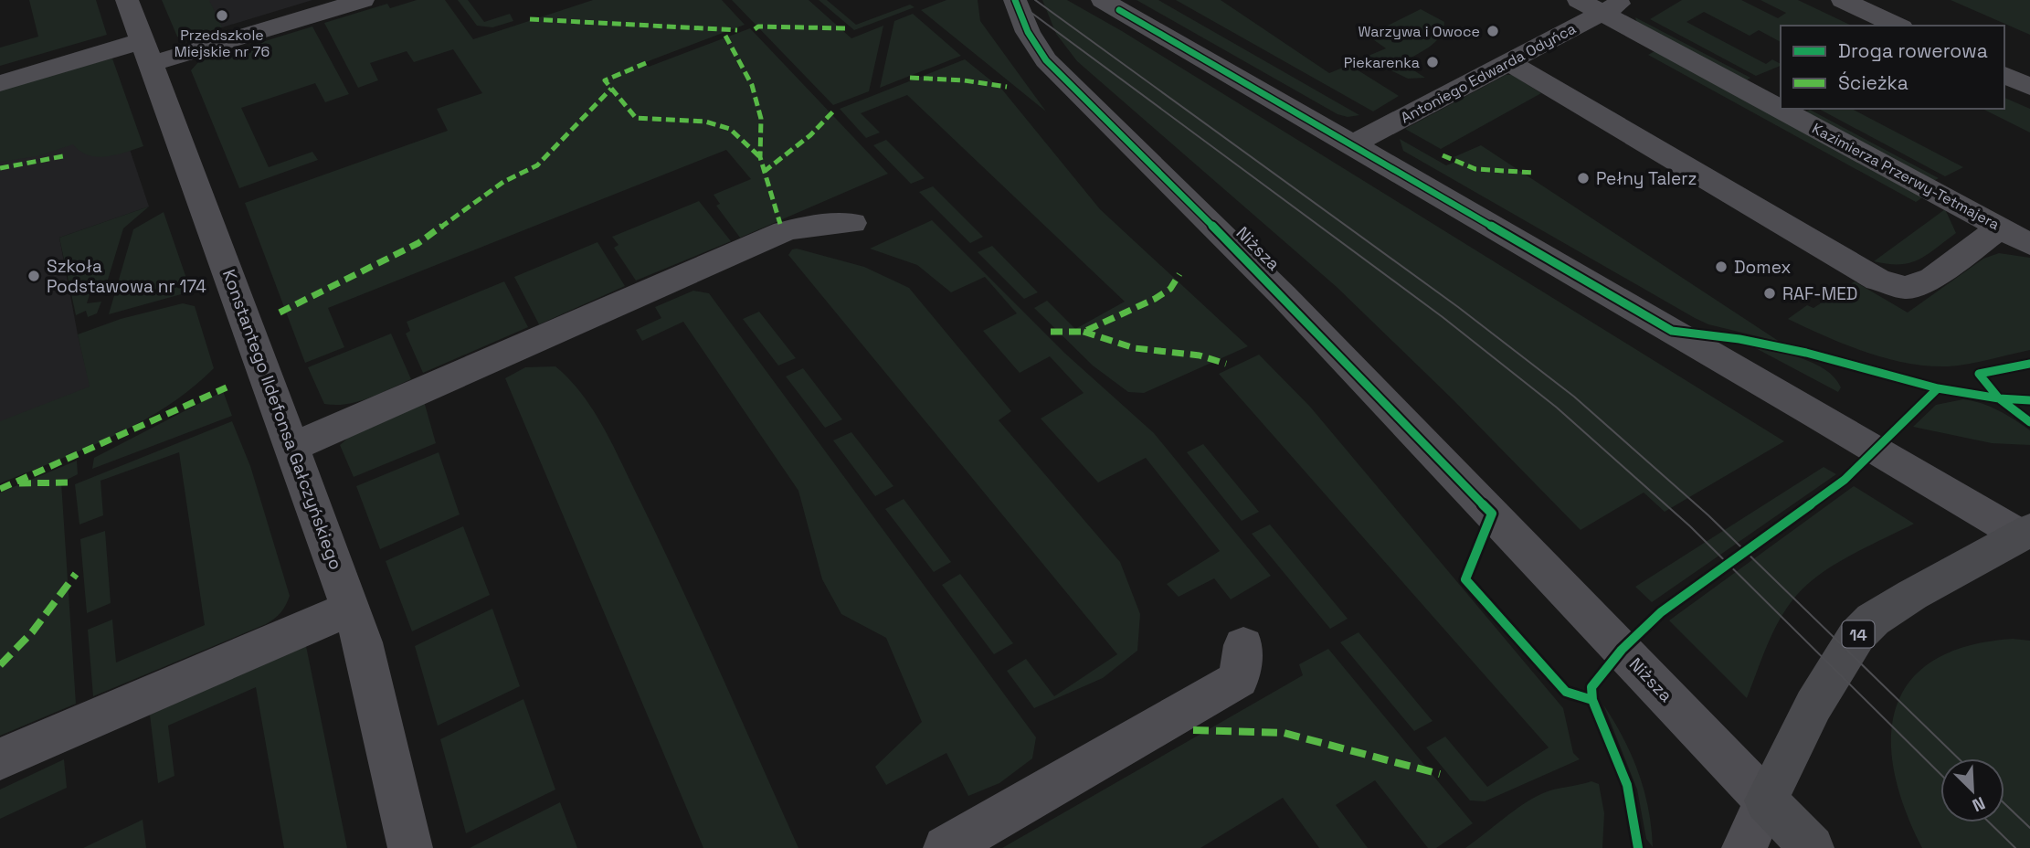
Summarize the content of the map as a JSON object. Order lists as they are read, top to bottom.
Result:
{
  "streets": {
    "main road": ["14"],
    "street": [
      "Antoniego Edwarda Odyńca",
      "Kazimierza Przerwy-Tetmajera",
      "Niższa",
      "Konstantego Ildefonsa Gałczyńskiego"
    ]
  },
  "crossings": [
    ["Antoniego Edwarda Odyńca", "Kazimierza Przerwy-Tetmajera"],
    ["Niższa", "14"]
  ],
  "places": [
    "Przedszkole Miejskie nr 76",
    "Warzywa i Owoce",
    "Piekarenka",
    "Pełny Talerz",
    "Domex",
    "Szkoła Podstawowa nr 174",
    "RAF-MED"
  ],
  "legend": ["Droga rowerowa", "Ścieżka"],
  "north": "bottom right"
}
